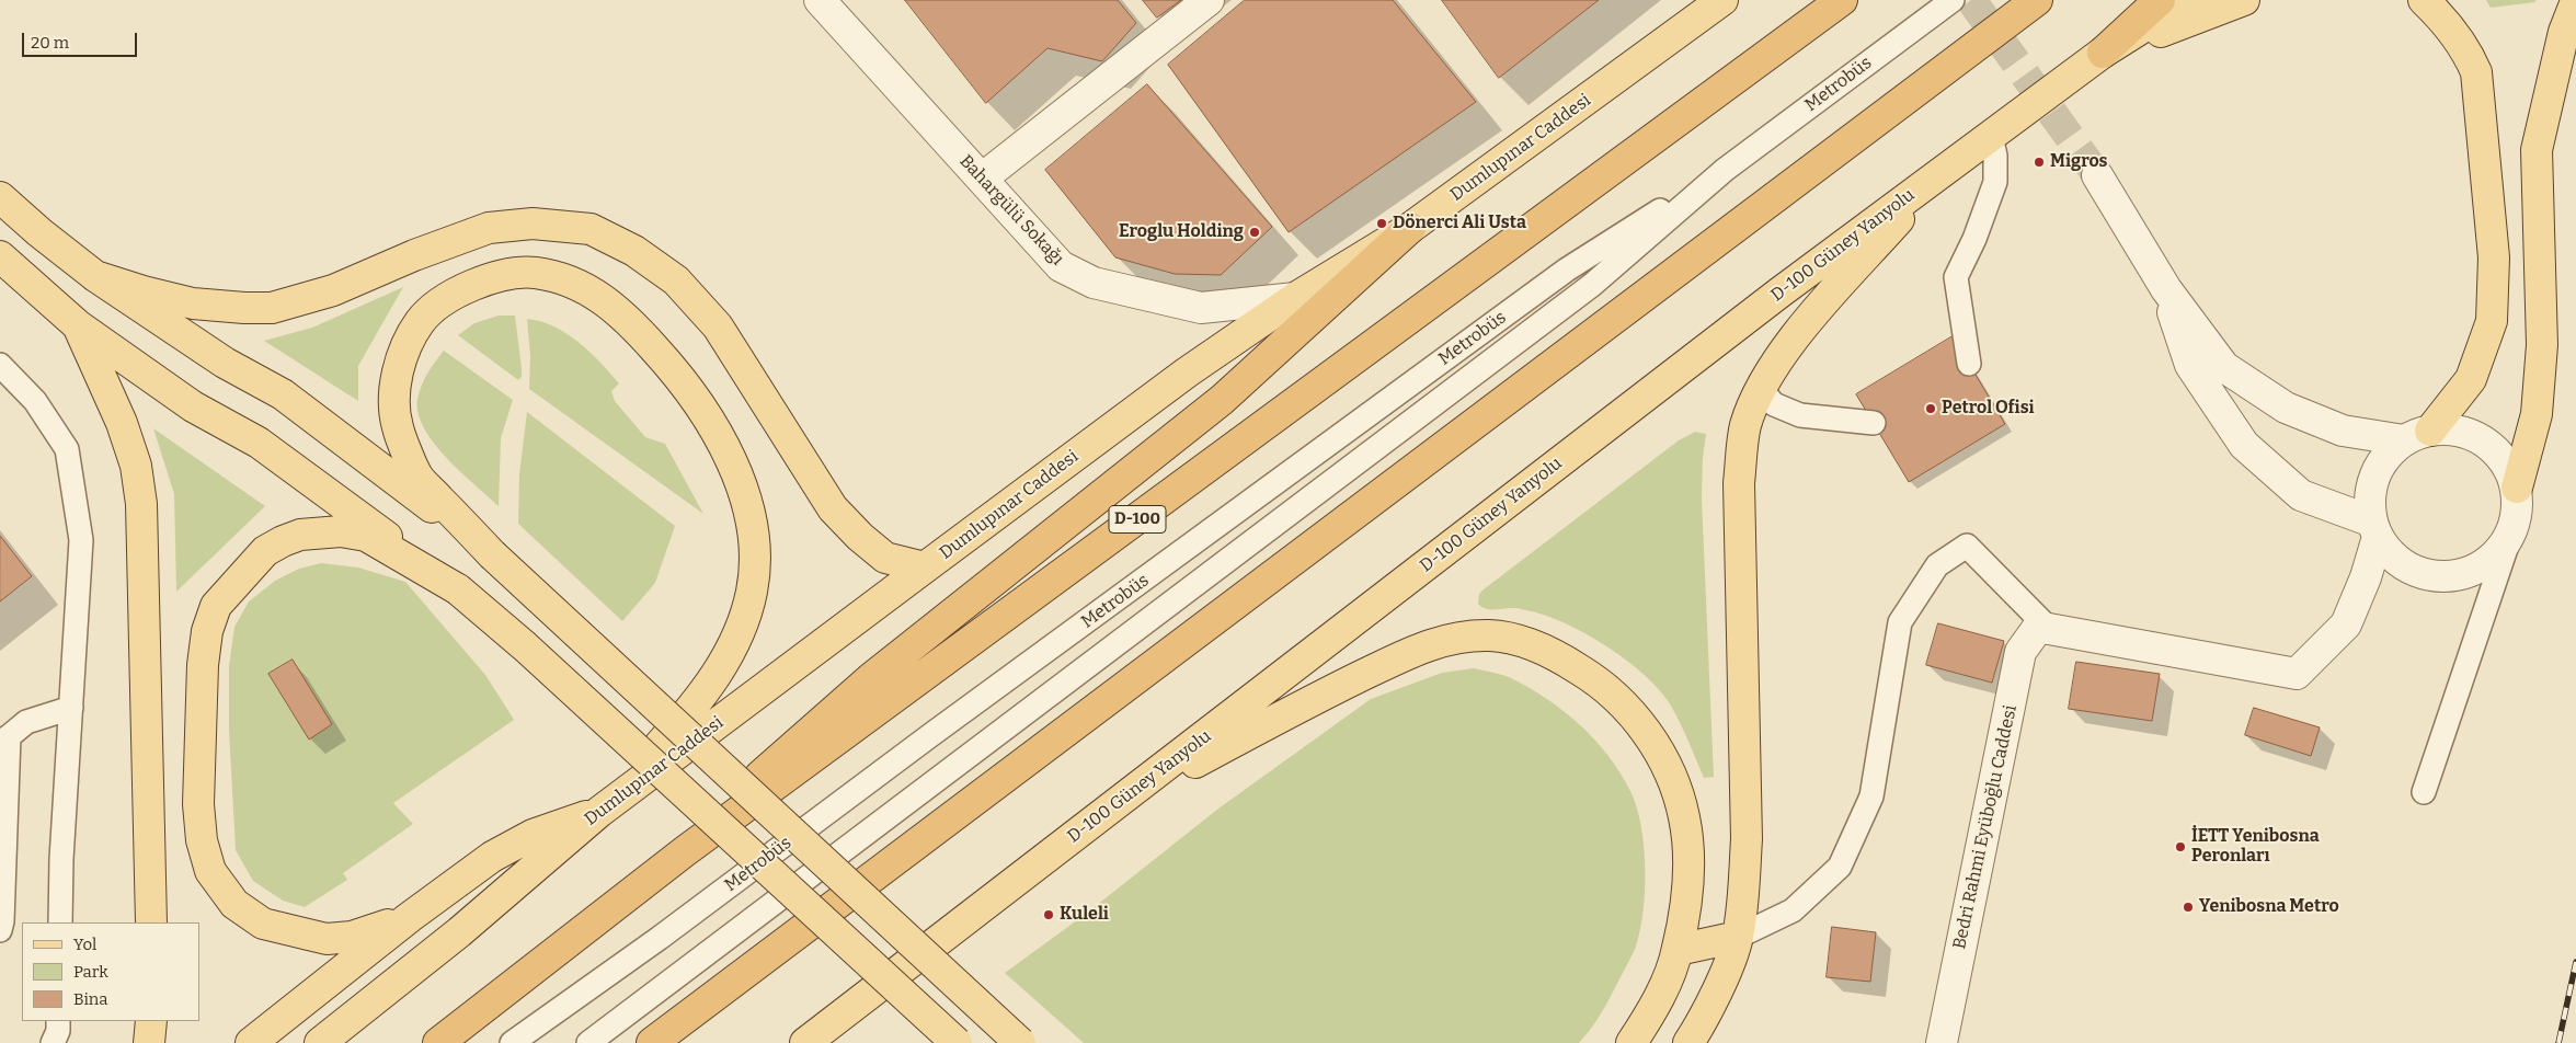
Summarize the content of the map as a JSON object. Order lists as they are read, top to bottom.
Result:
{
  "streets": {
    "highway": ["D-100"],
    "main road": ["Dumlupınar Caddesi", "D-100 Güney Yanyolu"],
    "street": ["Bahargülü Sokağı", "Bedri Rahmi Eyüboğlu Caddesi"],
    "lane": ["Metrobüs"]
  },
  "crossings": [
    ["Dumlupınar Caddesi", "Bahargülü Sokağı"]
  ],
  "places": [
    "Migros",
    "Dönerci Ali Usta",
    "Eroglu Holding",
    "Petrol Ofisi",
    "İETT Yenibosna Peronları",
    "Yenibosna Metro",
    "Kuleli"
  ],
  "legend": ["Yol", "Park", "Bina"],
  "scale_bar": "20 m"
}
